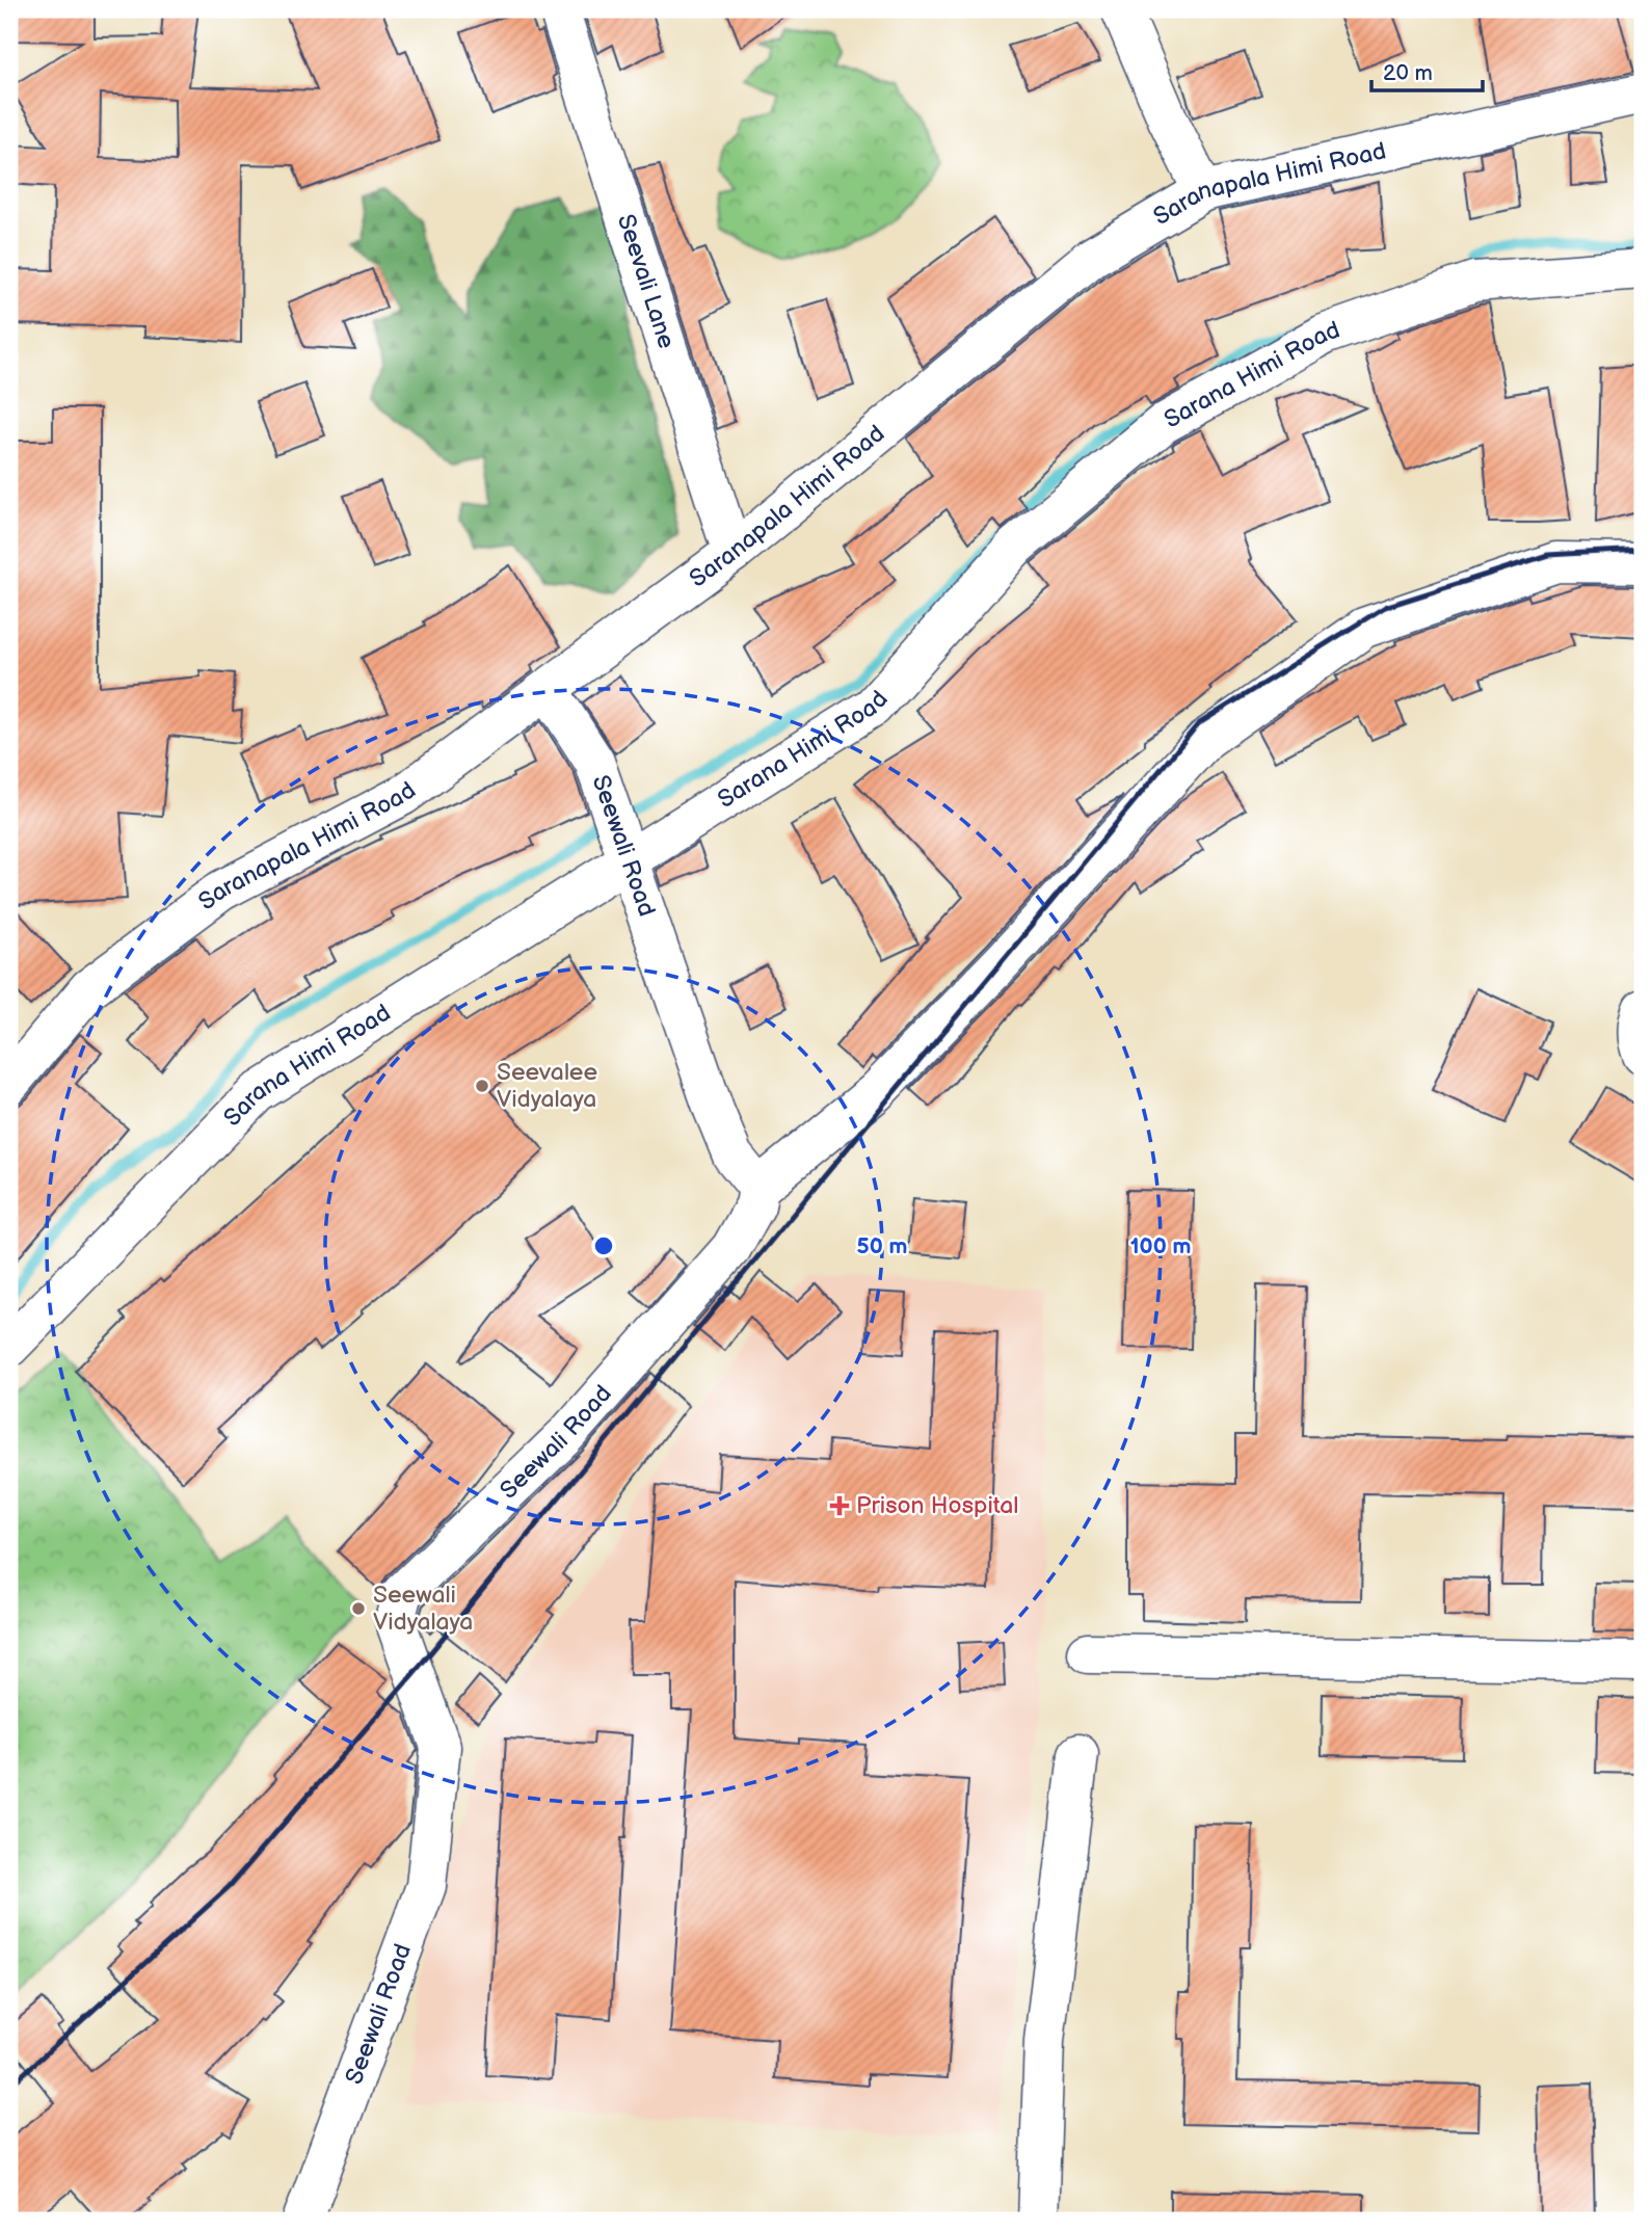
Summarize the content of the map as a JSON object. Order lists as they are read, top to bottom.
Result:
{
  "streets": {
    "street": [
      "Saranapala Himi Road",
      "Seevali Lane",
      "Sarana Himi Road",
      "Seewali Road"
    ]
  },
  "crossings": [
    ["Saranapala Himi Road", "Seevali Lane"],
    ["Saranapala Himi Road", "Seewali Road"],
    ["Sarana Himi Road", "Seewali Road"]
  ],
  "places": {
    "other": ["Seevalee Vidyalaya", "Seewali Vidyalaya"],
    "health": ["Prison Hospital"]
  },
  "scale_bar": "20 m",
  "rings": ["50 m", "100 m"]
}
